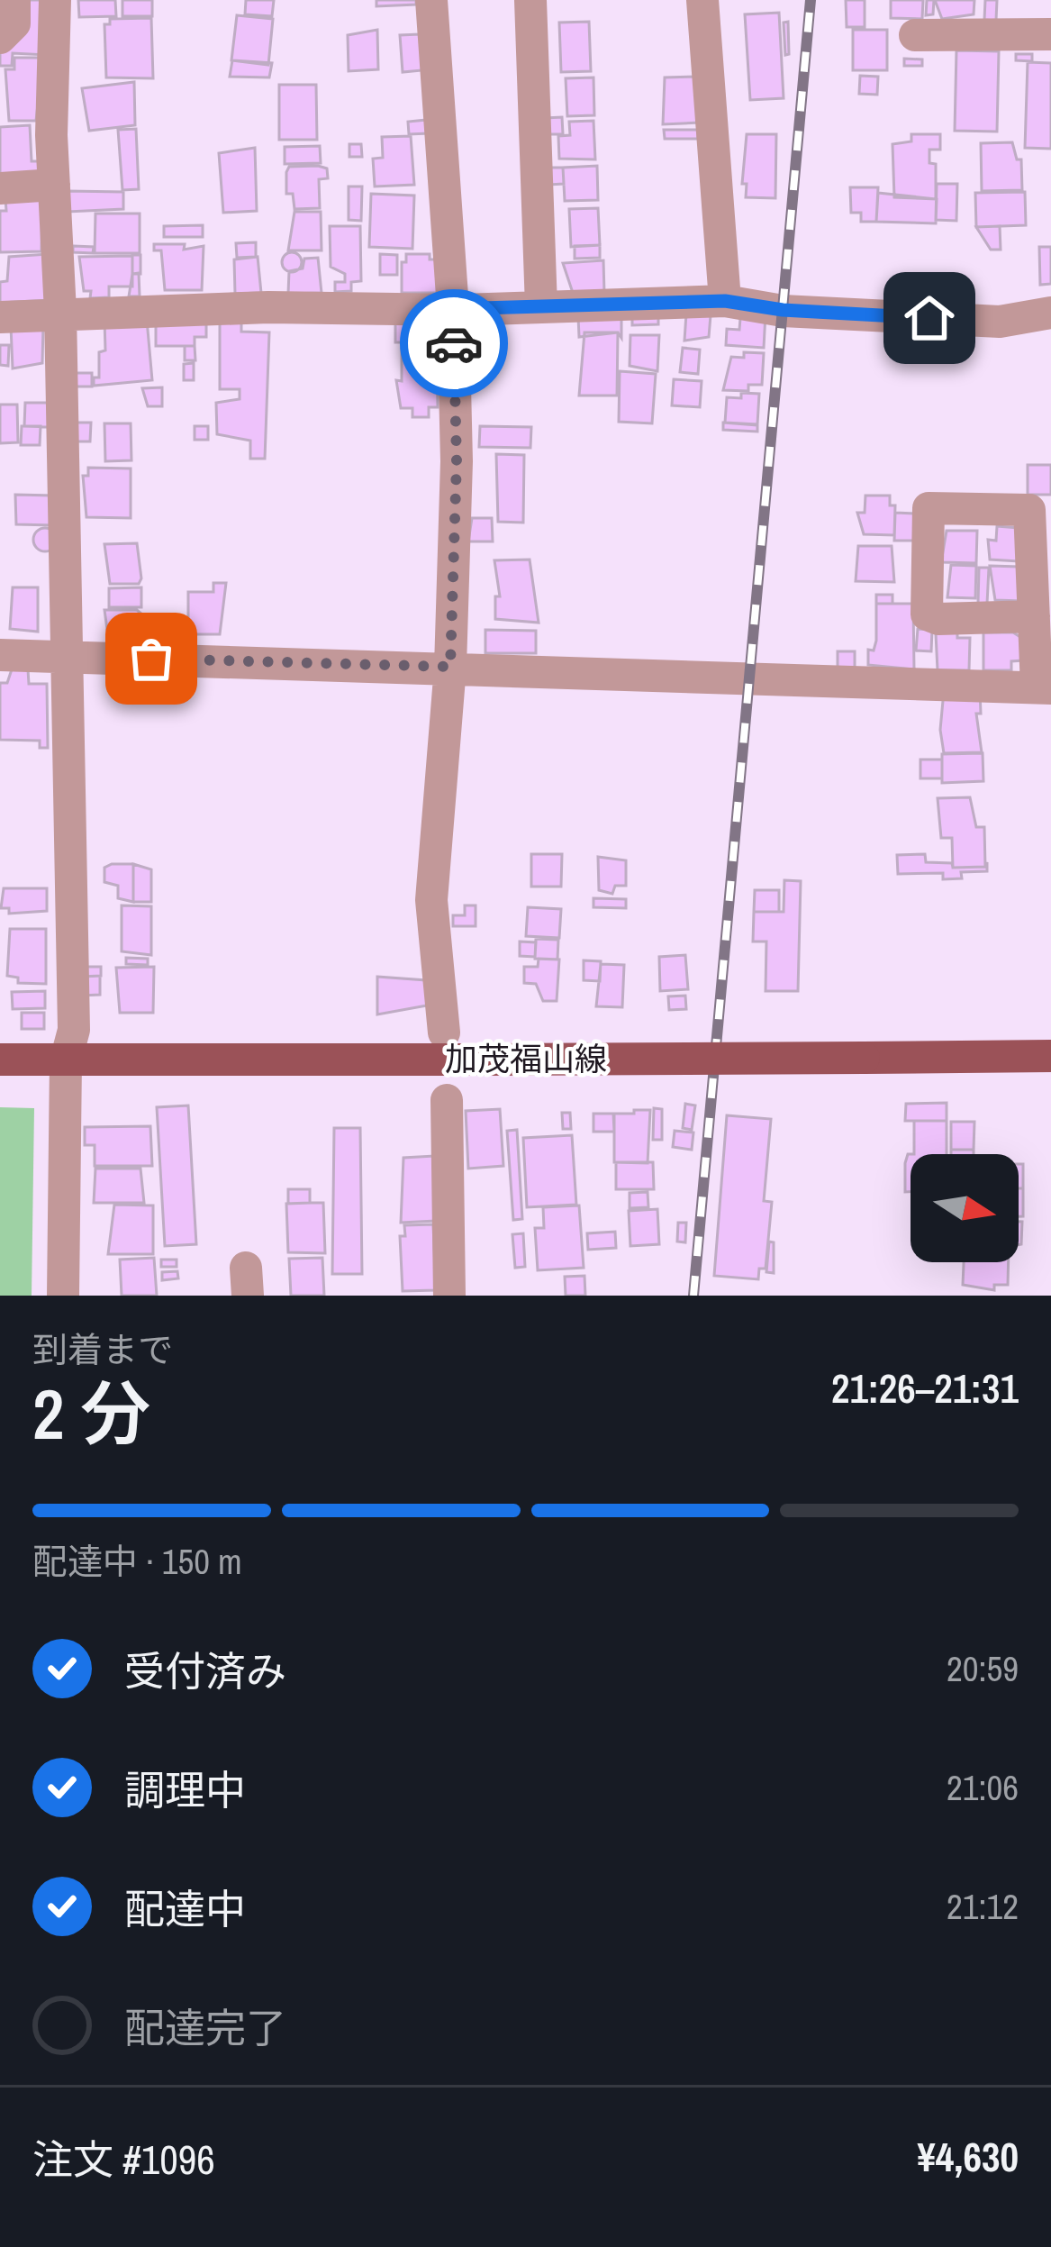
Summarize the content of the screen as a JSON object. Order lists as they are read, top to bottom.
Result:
{
  "streets": {
    "main road": ["加茂福山線"]
  },
  "north": "right",
  "page": {
    "heading": ["2 分", "到着まで", "21:26–21:31"],
    "panel": ["注文 #1096", "¥4,630"],
    "bar": "配達中 · 150 m",
    "list": [
      ["受付済み", "20:59"],
      ["調理中", "21:06"],
      ["配達中", "21:12"],
      "配達完了"
    ]
  }
}
